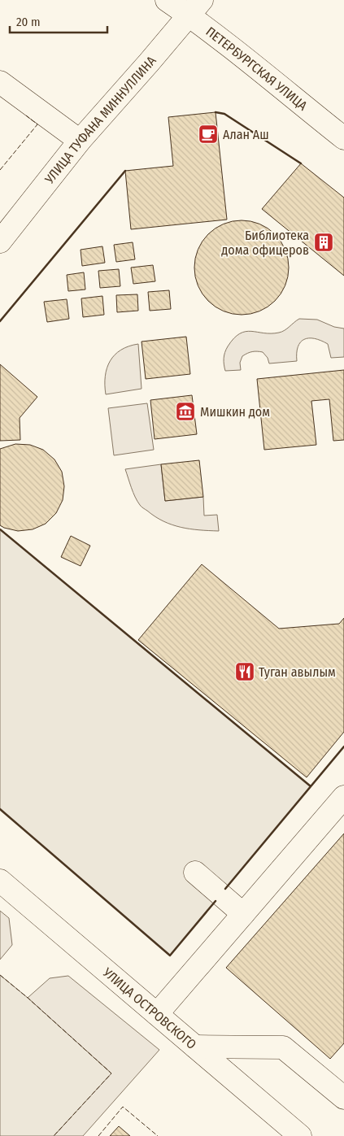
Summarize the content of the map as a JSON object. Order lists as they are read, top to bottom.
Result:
{
  "streets": {
    "street": ["ПЕТЕРБУРГСКАЯ УЛИЦА", "УЛИЦА ТУФАНА МИННУЛЛИНА", "УЛИЦА ОСТРОВСКОГО"]
  },
  "crossings": [
    ["ПЕТЕРБУРГСКАЯ УЛИЦА", "УЛИЦА ТУФАНА МИННУЛЛИНА"]
  ],
  "places": {
    "cafe": ["Алан Аш"],
    "building": ["Библиотека дома офицеров"],
    "museum": ["Мишкин дом"],
    "restaurant": ["Туган авылым"]
  },
  "scale_bar": "20 m"
}
